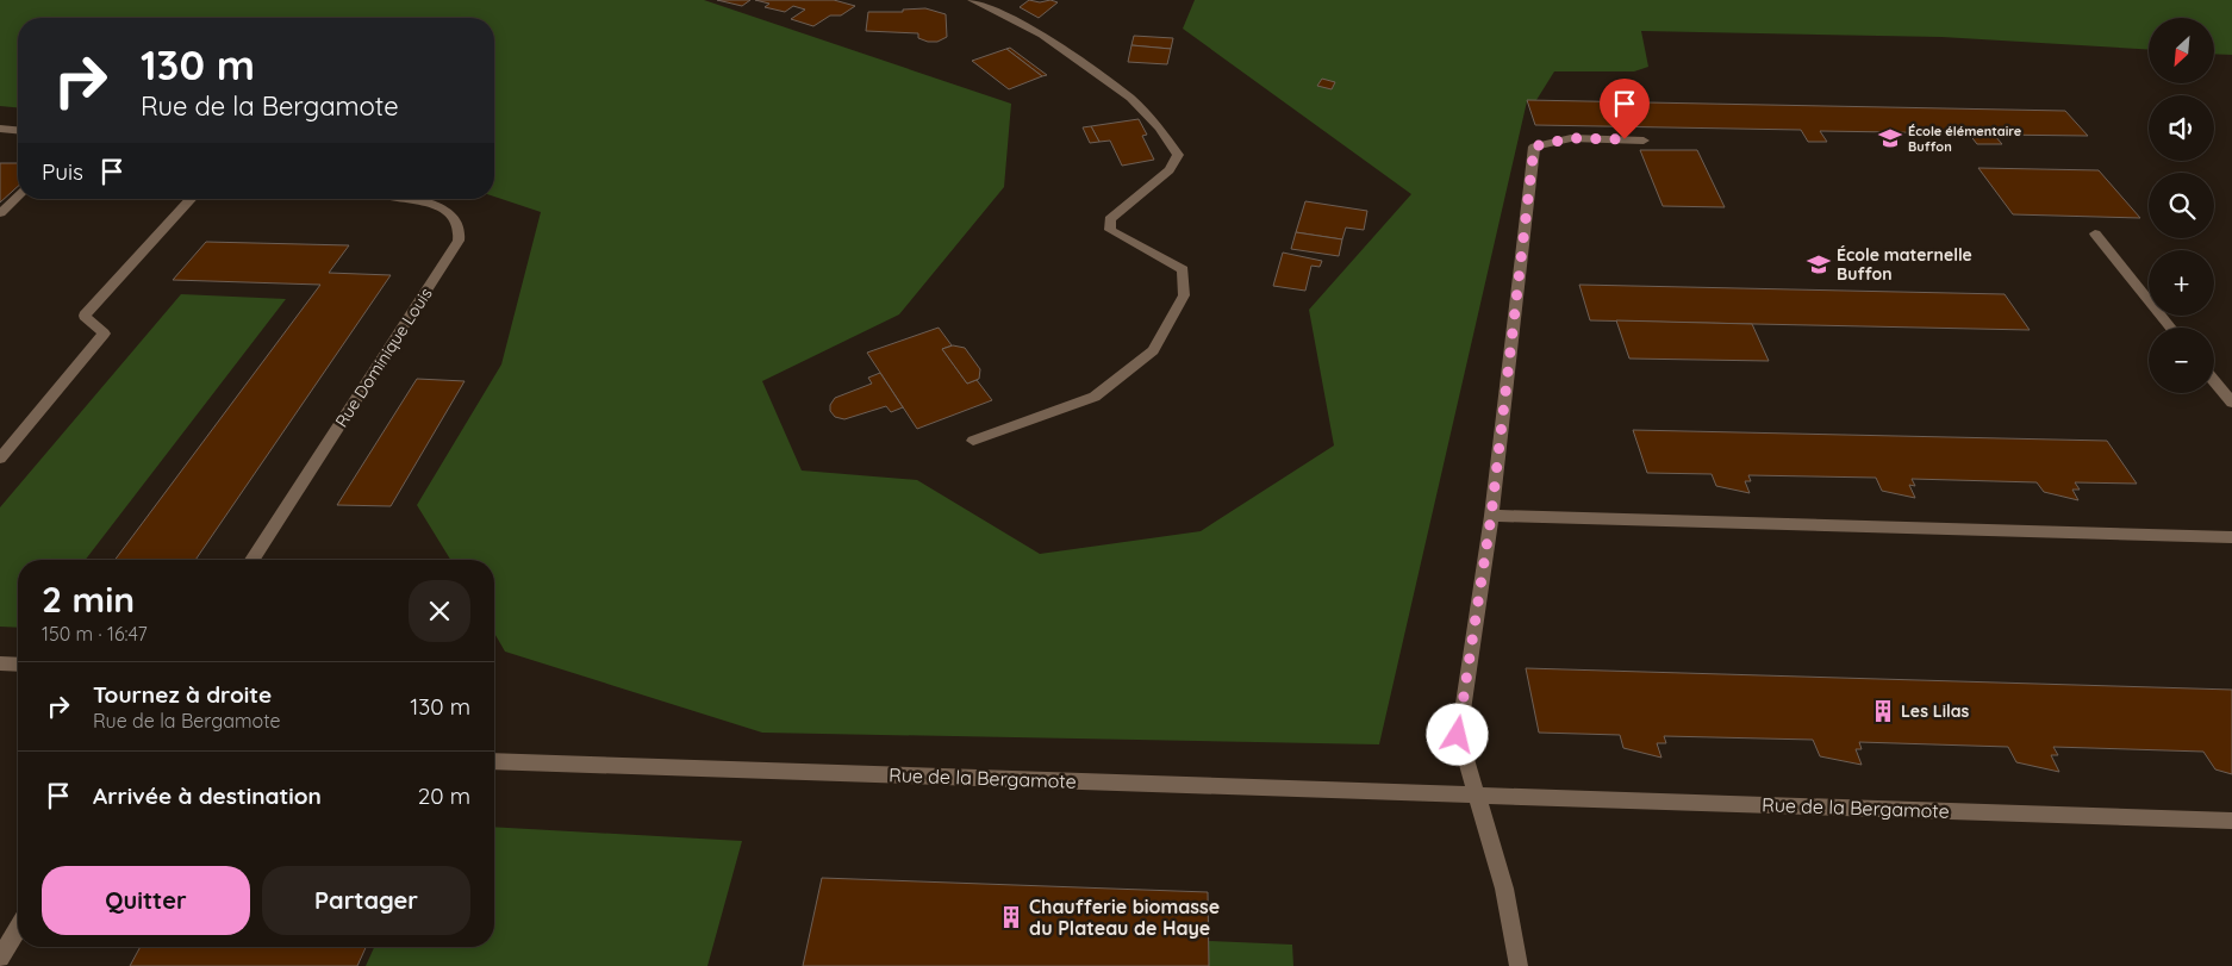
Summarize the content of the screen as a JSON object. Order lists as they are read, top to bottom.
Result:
{
  "streets": {
    "street": ["Rue Dominique Louis", "Rue de la Bergamote"]
  },
  "places": {
    "school or university": ["École élémentaire Buffon", "École maternelle Buffon"],
    "building": ["Les Lilas", "Chaufferie biomasse du Plateau de Haye"]
  },
  "north": "bottom left",
  "page": {
    "map_buttons": ["+", "−"],
    "turn": ["130 m", "Rue de la Bergamote"],
    "then": "Puis",
    "heading": ["2 min", "150 m · 16:47"],
    "list": [
      {
        "name": "Tournez à droite",
        "note": "Rue de la Bergamote",
        "value": "130 m"
      },
      {
        "name": "Arrivée à destination",
        "value": "20 m"
      }
    ],
    "buttons": ["Quitter", "Partager"]
  }
}
